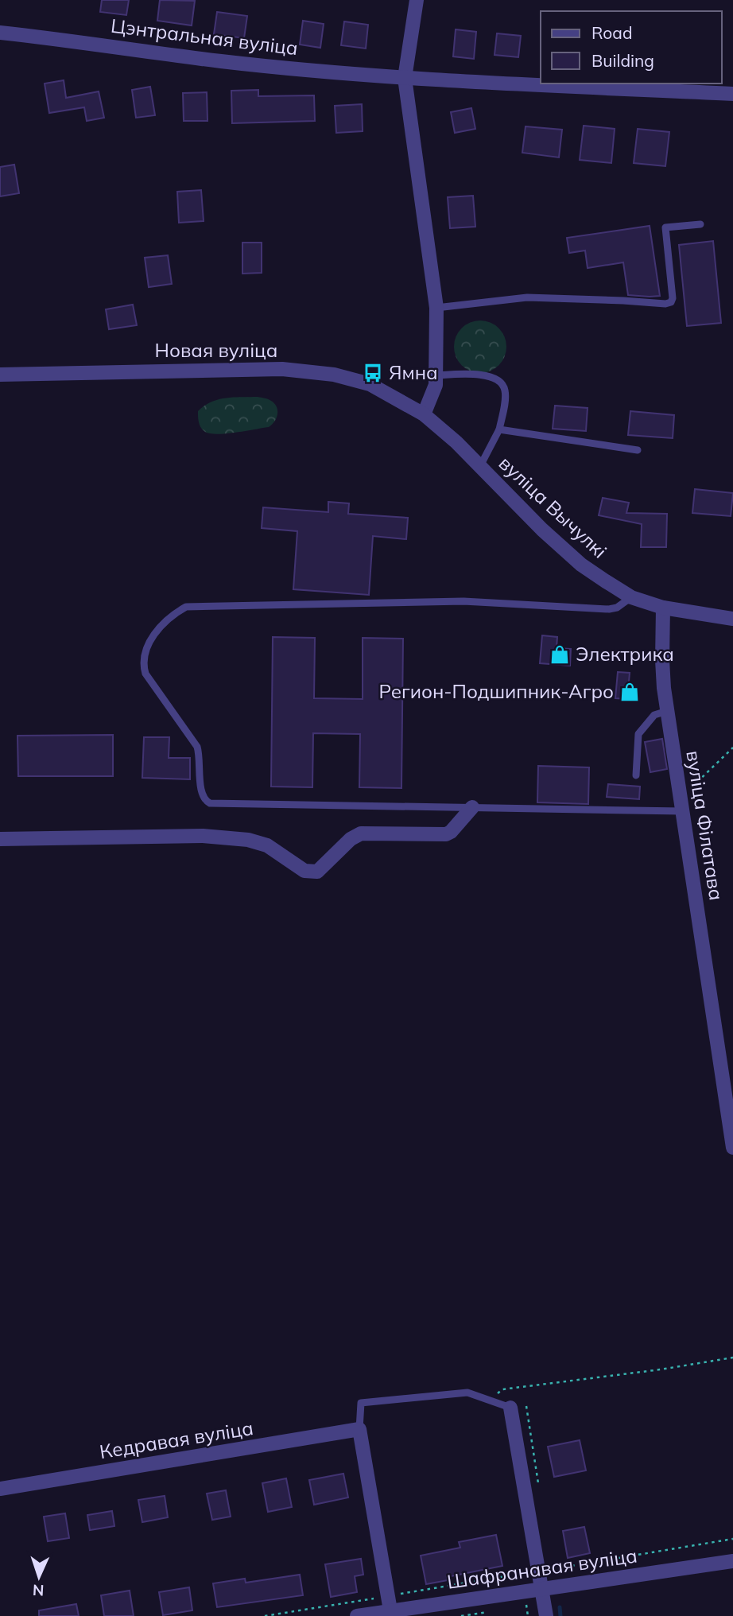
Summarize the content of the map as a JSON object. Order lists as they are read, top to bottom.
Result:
{
  "streets": {
    "street": [
      "Цэнтральная вуліца",
      "Новая вуліца",
      "вуліца Вычулкі",
      "вуліца Філатава",
      "Кедравая вуліца",
      "Шафранавая вуліца"
    ]
  },
  "crossings": [
    ["Новая вуліца", "вуліца Вычулкі"],
    ["вуліца Вычулкі", "вуліца Філатава"]
  ],
  "places": {
    "bus stop": ["Ямна"],
    "shop": ["Электрика", "Регион-Подшипник-Агро"]
  },
  "legend": ["Road", "Building"],
  "north": "bottom"
}
